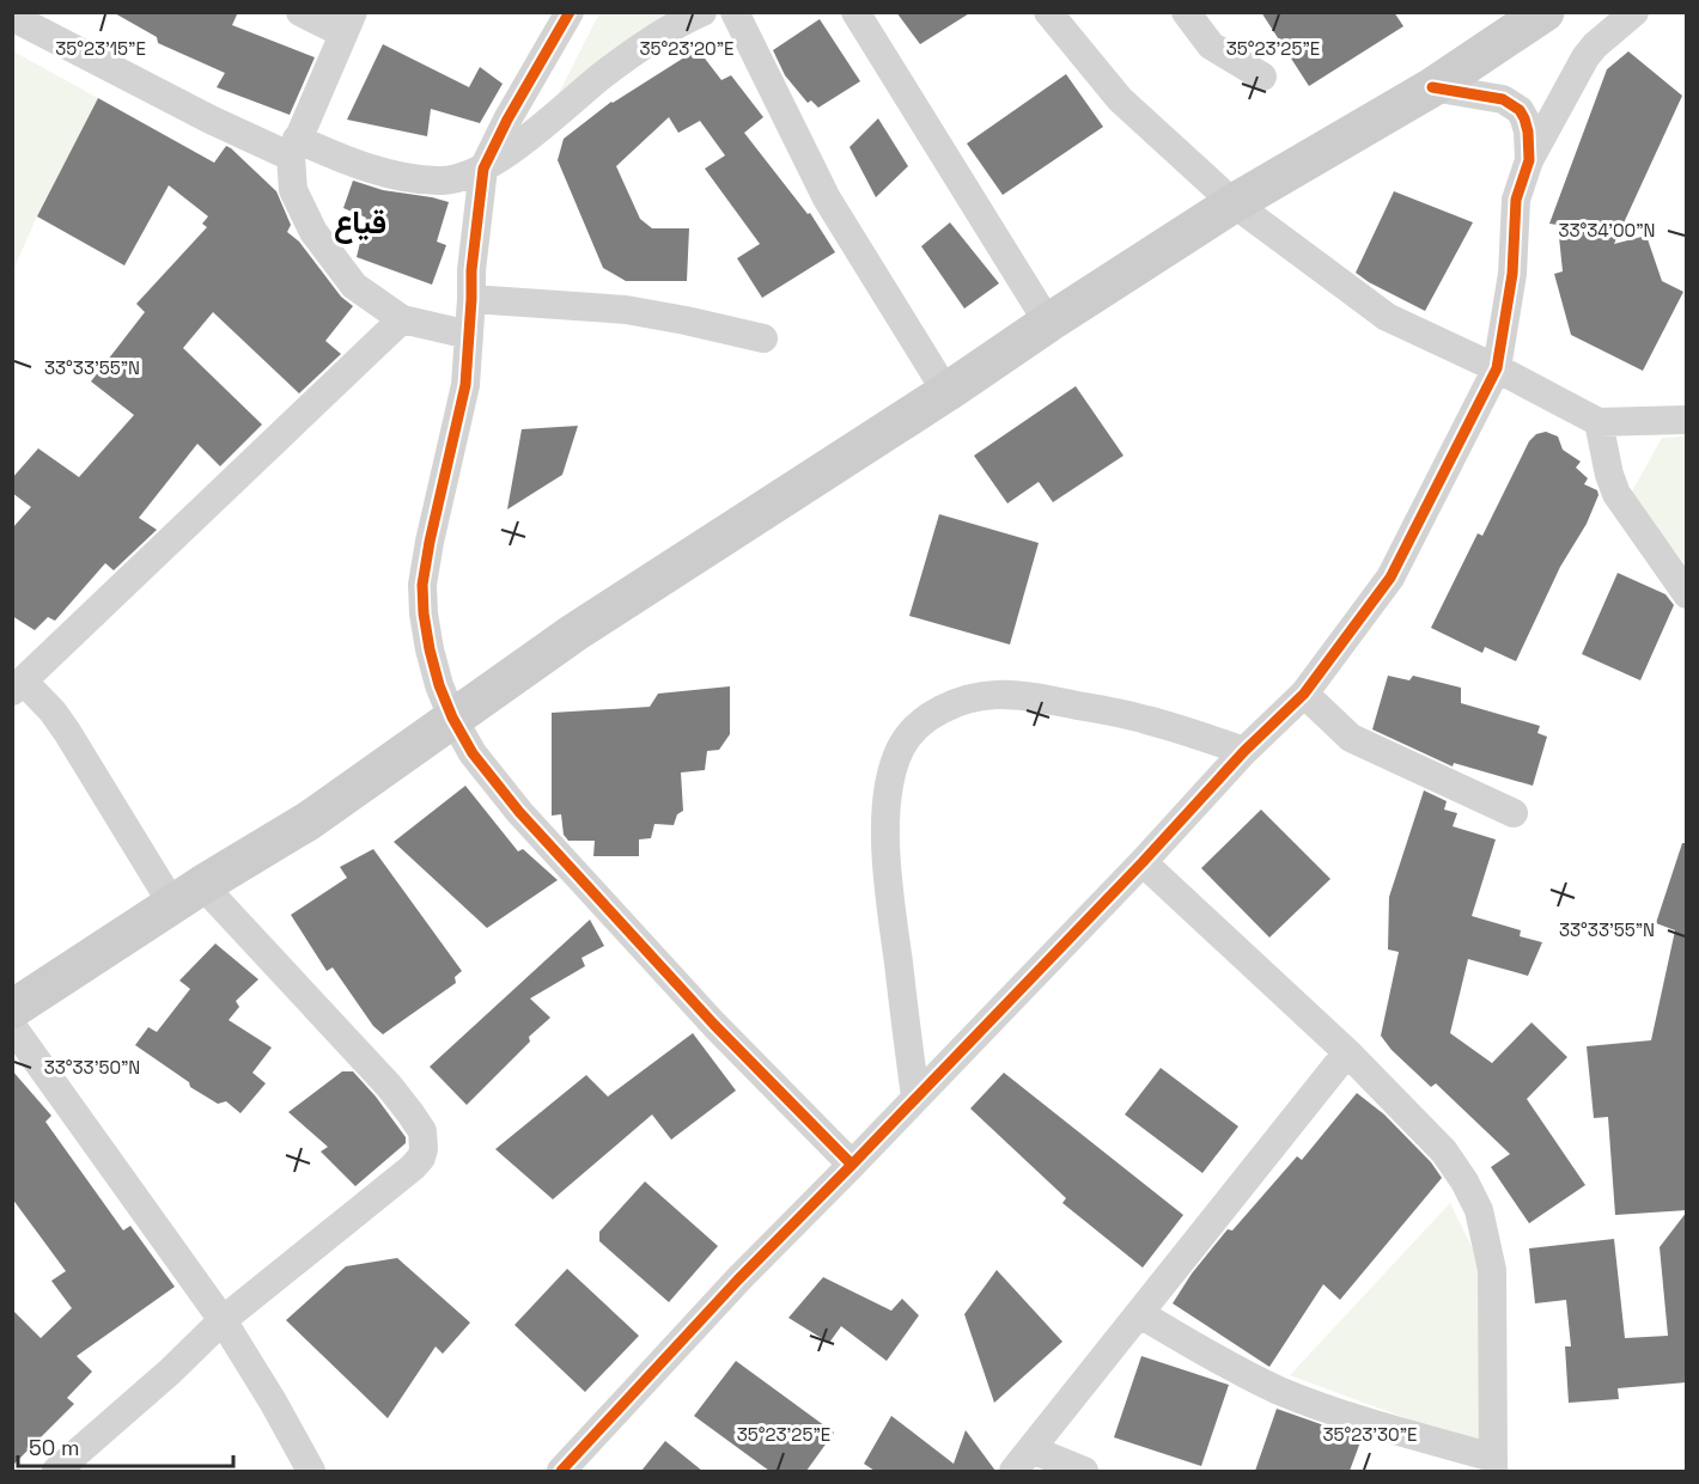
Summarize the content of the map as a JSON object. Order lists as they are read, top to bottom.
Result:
{
  "districts": ["قياع"],
  "scale_bar": "50 m",
  "coordinates": [
    "35°23'20\"E",
    "35°23'25\"E",
    "35°23'15\"E",
    "33°34'00\"N",
    "33°33'55\"N",
    "33°33'50\"N",
    "35°23'30\"E"
  ]
}
